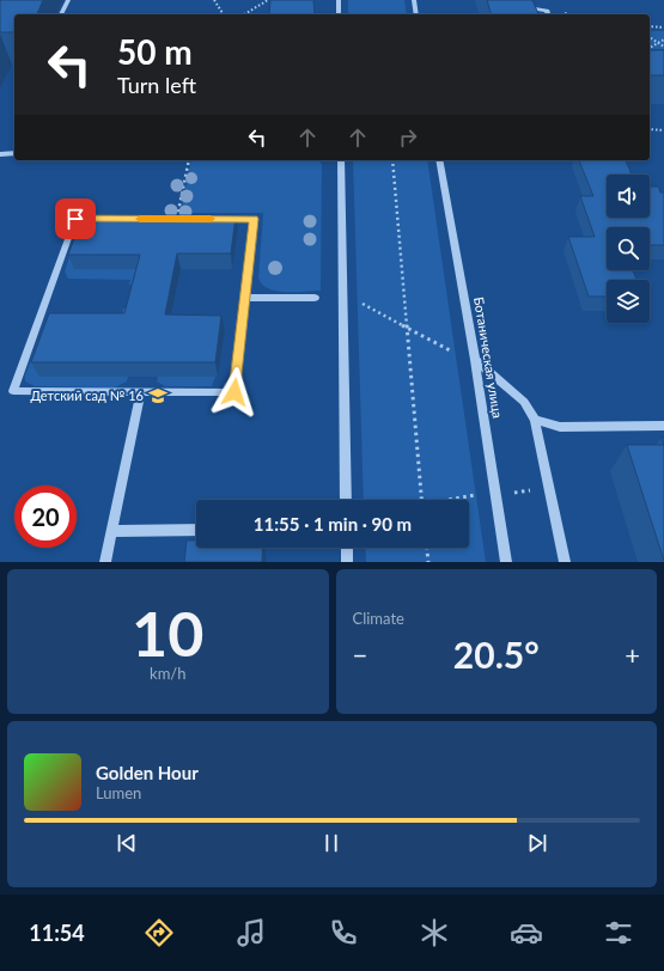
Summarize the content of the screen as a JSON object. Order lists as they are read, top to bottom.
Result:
{
  "streets": {
    "street": ["Ботаническая улица"]
  },
  "places": {
    "school or university": ["Детский сад № 16"]
  },
  "page": {
    "turn": ["50 m", "Turn left"],
    "limit": "20",
    "trip": "11:55 · 1 min · 90 m",
    "tile": [
      ["10", "km/h"],
      "Climate"
    ],
    "heat": ["−", "20.5°", "+"],
    "song": ["Golden Hour", "Lumen"],
    "tabs": "11:54"
  }
}
